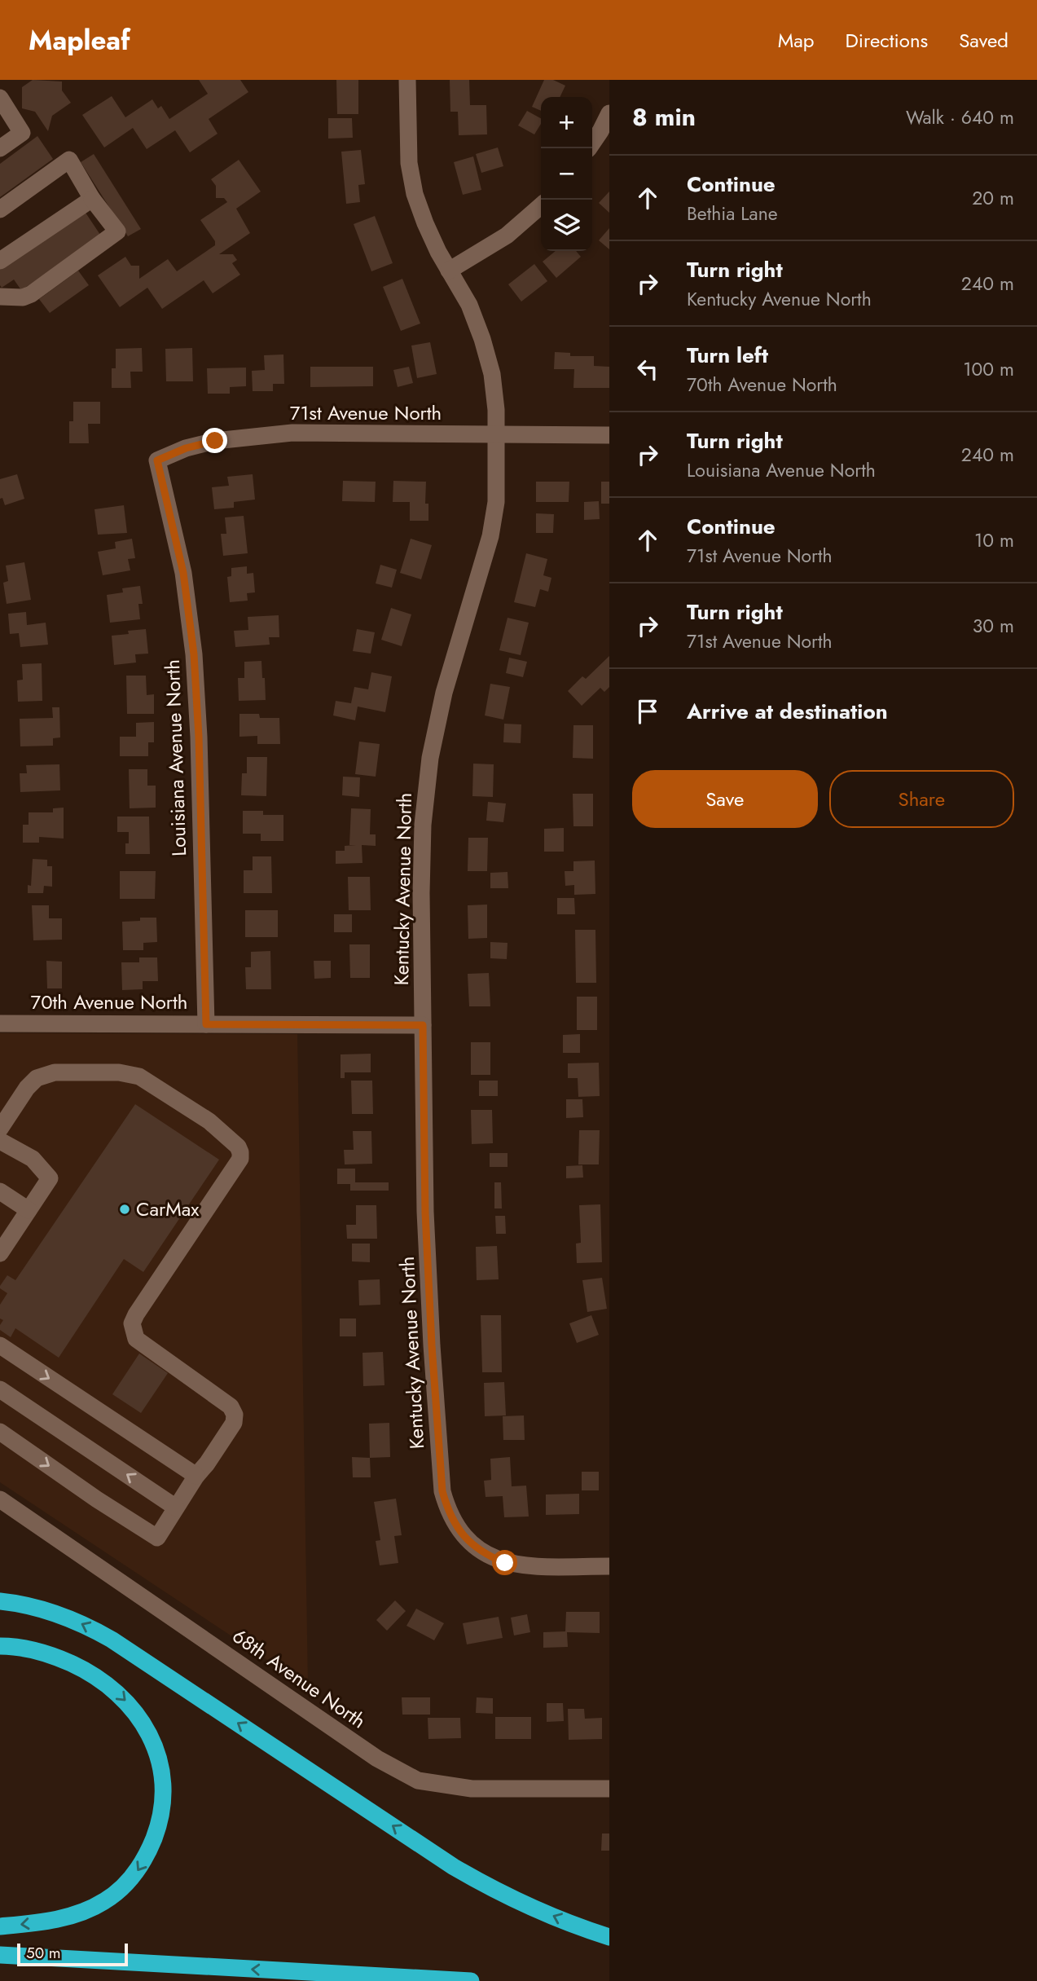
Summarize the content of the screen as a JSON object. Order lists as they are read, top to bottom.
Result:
{
  "streets": {
    "street": [
      "71st Avenue North",
      "Louisiana Avenue North",
      "Kentucky Avenue North",
      "70th Avenue North",
      "68th Avenue North"
    ]
  },
  "crossings": [
    ["71st Avenue North", "Louisiana Avenue North"],
    ["71st Avenue North", "Kentucky Avenue North"],
    ["Louisiana Avenue North", "70th Avenue North"],
    ["Kentucky Avenue North", "70th Avenue North"]
  ],
  "places": ["CarMax"],
  "scale_bar": "50 m",
  "page": {
    "header": "Mapleaf",
    "nav": ["Map", "Directions", "Saved"],
    "heading": ["8 min", "Walk · 640 m"],
    "map_buttons": ["+", "−"],
    "list": [
      ["Continue", "Bethia Lane", "20 m"],
      ["Turn right", "Kentucky Avenue North", "240 m"],
      ["Turn left", "70th Avenue North", "100 m"],
      ["Turn right", "Louisiana Avenue North", "240 m"],
      ["Continue", "71st Avenue North", "10 m"],
      ["Turn right", "71st Avenue North", "30 m"],
      "Arrive at destination"
    ],
    "buttons": ["Save", "Share"],
    "scale": "50 m"
  }
}
